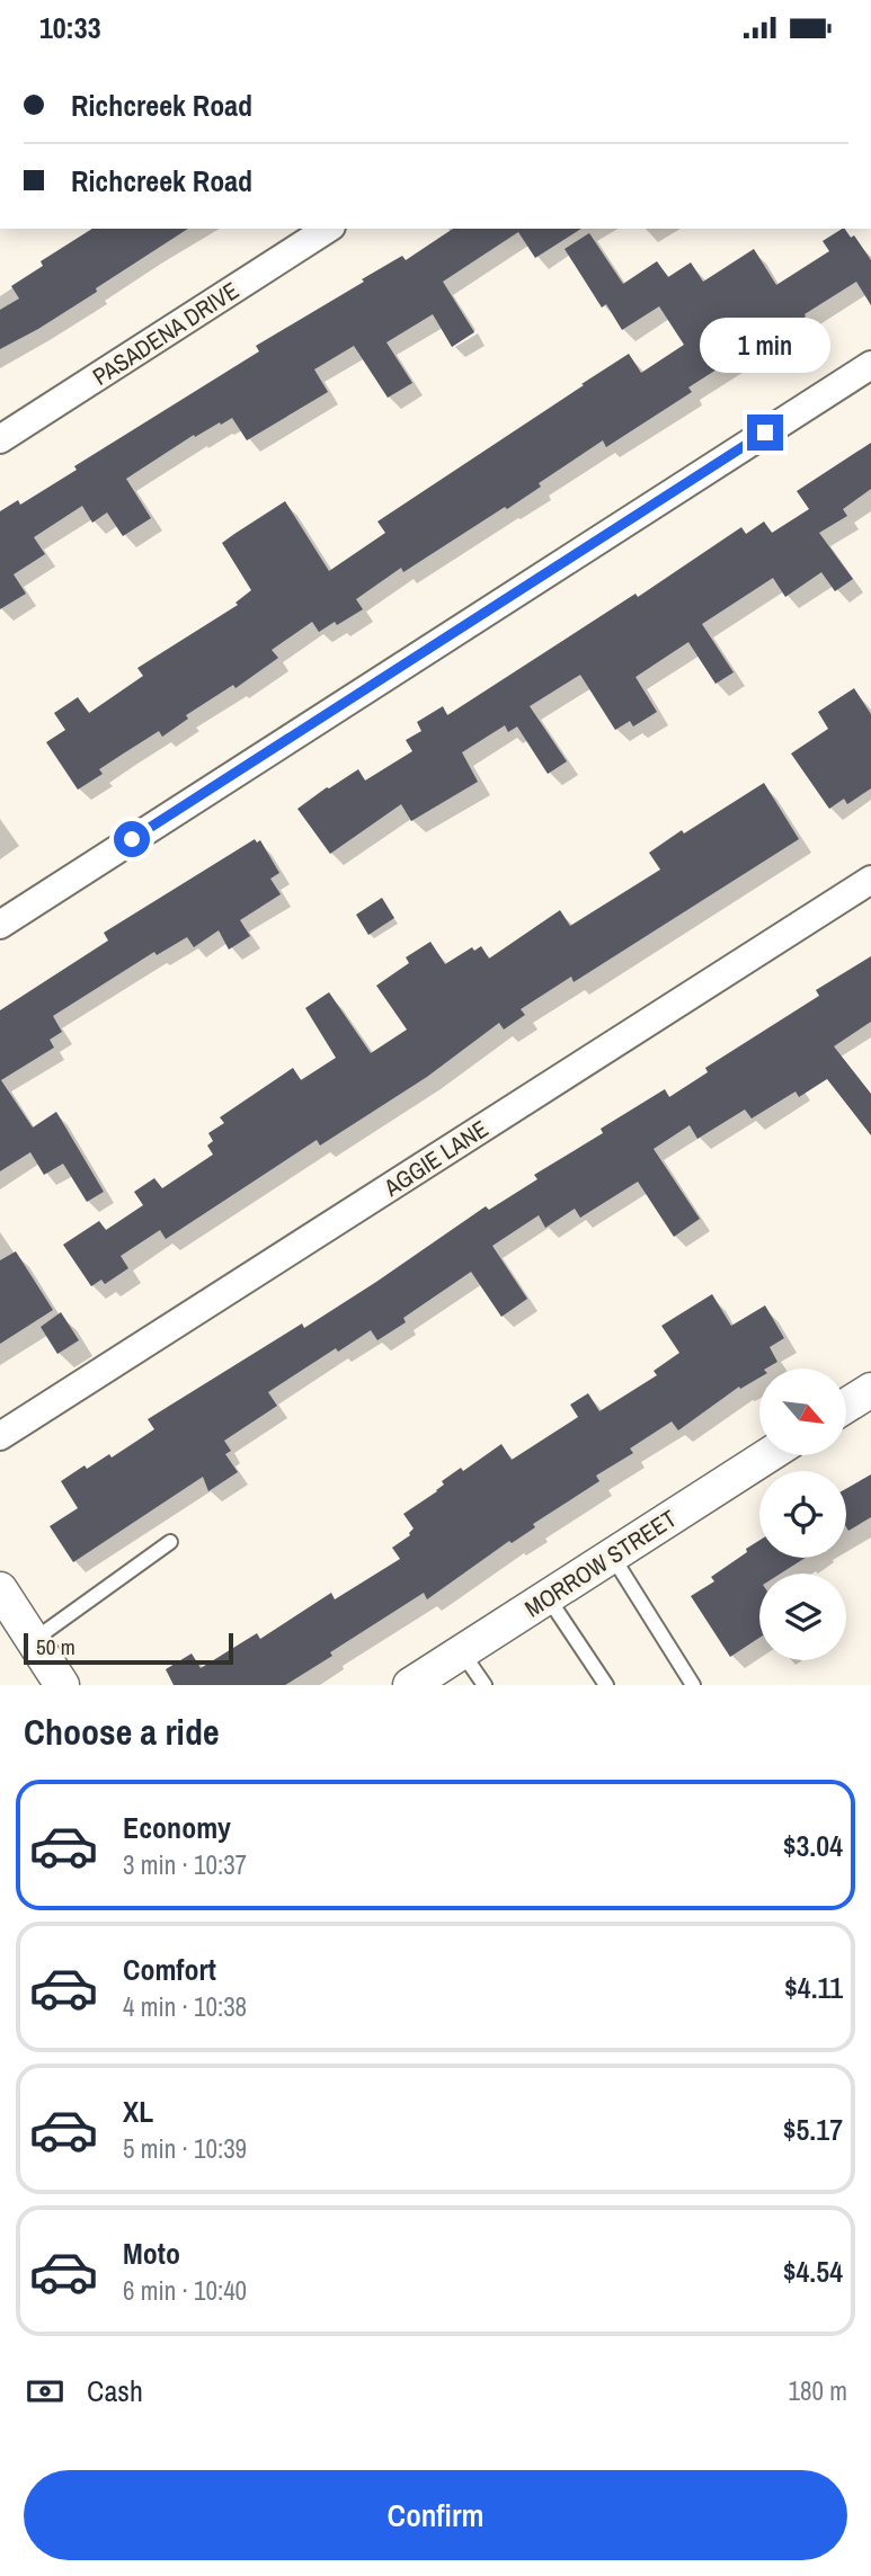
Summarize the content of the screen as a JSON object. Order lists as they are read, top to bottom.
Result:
{
  "streets": {
    "street": ["PASADENA DRIVE", "AGGIE LANE", "MORROW STREET"]
  },
  "scale_bar": "50 m",
  "north": "bottom right",
  "page": {
    "status": "10:33",
    "banner": ["Richcreek Road", "Richcreek Road"],
    "bubble": "1 min",
    "scale": "50 m",
    "heading": "Choose a ride",
    "list": [
      {
        "name": "Economy",
        "note": "3 min · 10:37",
        "value": "$3.04"
      },
      {
        "name": "Comfort",
        "note": "4 min · 10:38",
        "value": "$4.11"
      },
      {
        "name": "XL",
        "note": "5 min · 10:39",
        "value": "$5.17"
      },
      {
        "name": "Moto",
        "note": "6 min · 10:40",
        "value": "$4.54"
      }
    ],
    "pay": ["Cash", "180 m"],
    "buttons": "Confirm"
  }
}
